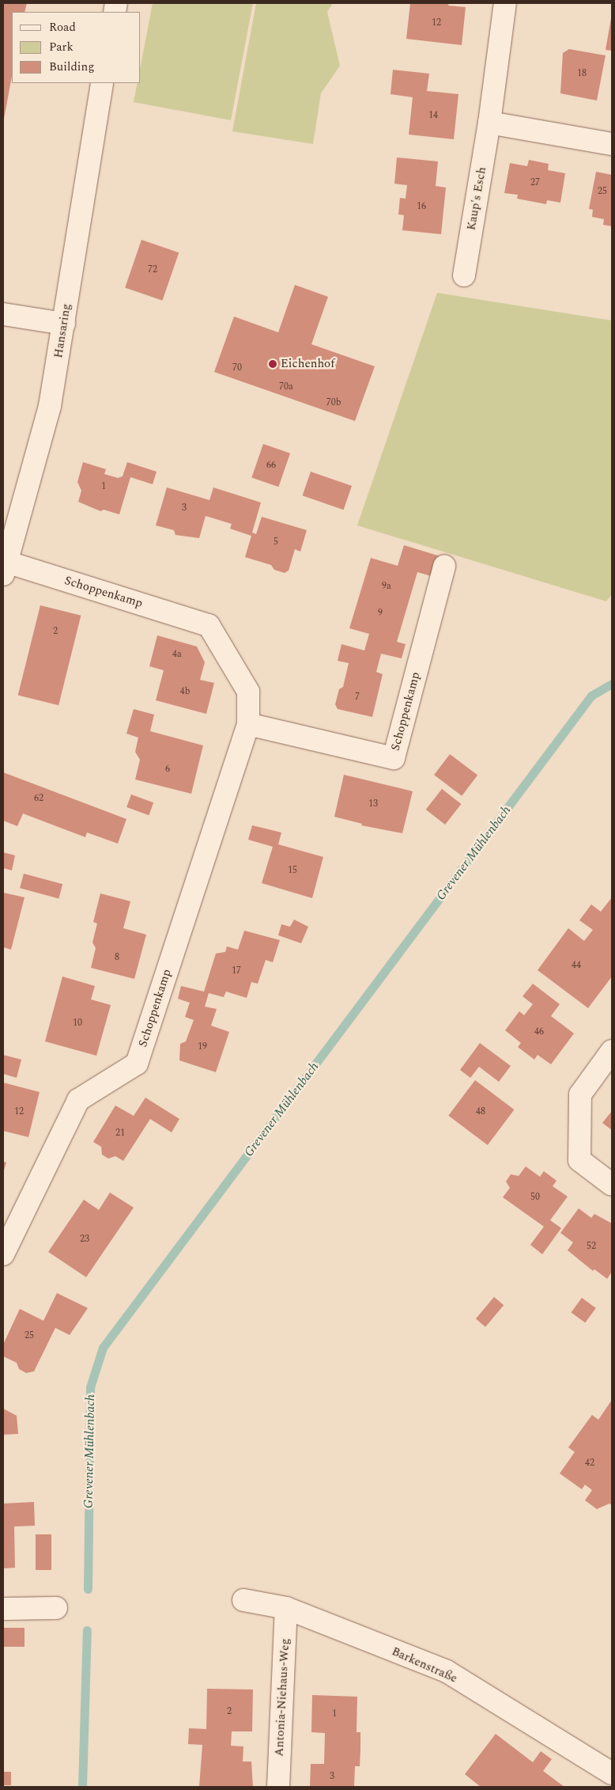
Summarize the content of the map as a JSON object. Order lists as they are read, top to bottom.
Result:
{
  "streets": {
    "street": [
      "Kaup's Esch",
      "Hansaring",
      "Schoppenkamp",
      "Barkenstraße",
      "Antonia-Niehaus-Weg"
    ]
  },
  "crossings": [
    ["Hansaring", "Schoppenkamp"],
    ["Barkenstraße", "Antonia-Niehaus-Weg"]
  ],
  "water": ["Grevener Mühlenbach"],
  "places": ["Eichenhof"],
  "house_numbers": [
    "12",
    "18",
    "14",
    "27",
    "25",
    "16",
    "72",
    "70",
    "70a",
    "70b",
    "66",
    "1",
    "3",
    "5",
    "9a",
    "9",
    "2",
    "4a",
    "4b",
    "7",
    "6",
    "62",
    "13",
    "15",
    "8",
    "44",
    "17",
    "10",
    "46",
    "19",
    "12",
    "48",
    "21",
    "50",
    "23",
    "52",
    "25",
    "42",
    "2",
    "1",
    "3"
  ],
  "legend": ["Road", "Park", "Building"]
}
